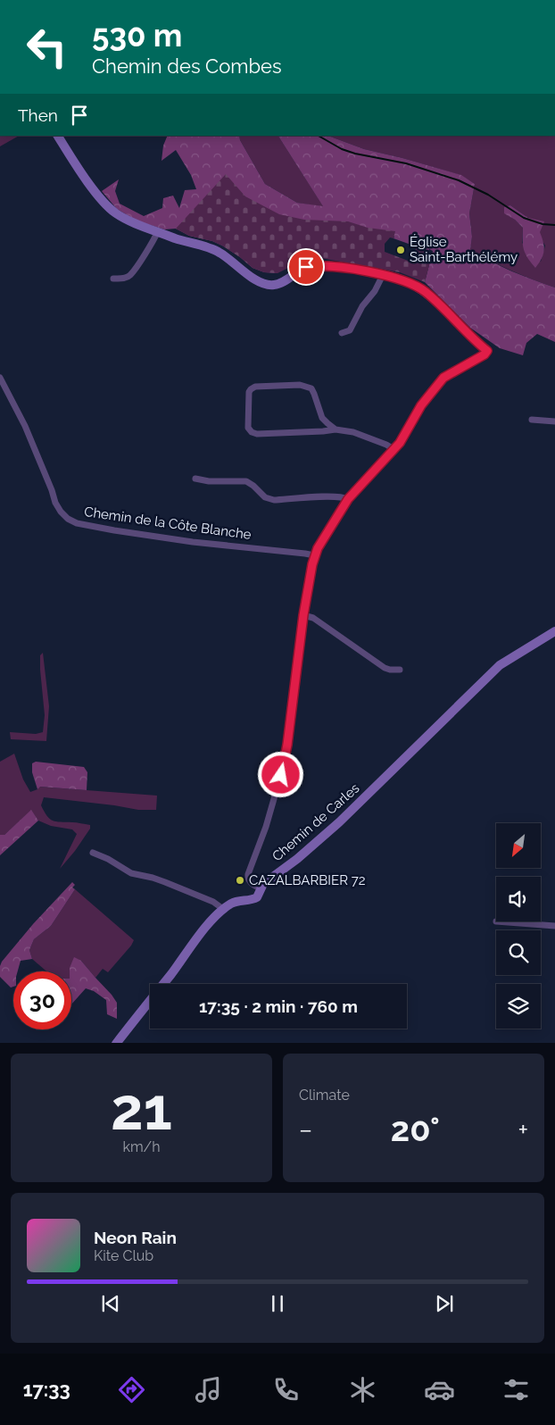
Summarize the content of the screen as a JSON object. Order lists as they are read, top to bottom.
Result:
{
  "streets": {
    "street": ["Chemin de la Côte Blanche", "Chemin de Carles"]
  },
  "places": ["Église Saint-Barthélémy", "CAZALBARBIER 72"],
  "north": "bottom left",
  "page": {
    "turn": ["530 m", "Chemin des Combes"],
    "then": "Then",
    "limit": "30",
    "trip": "17:35 · 2 min · 760 m",
    "tile": [
      ["21", "km/h"],
      "Climate"
    ],
    "heat": ["−", "20°", "+"],
    "song": ["Neon Rain", "Kite Club"],
    "tabs": "17:33"
  }
}
